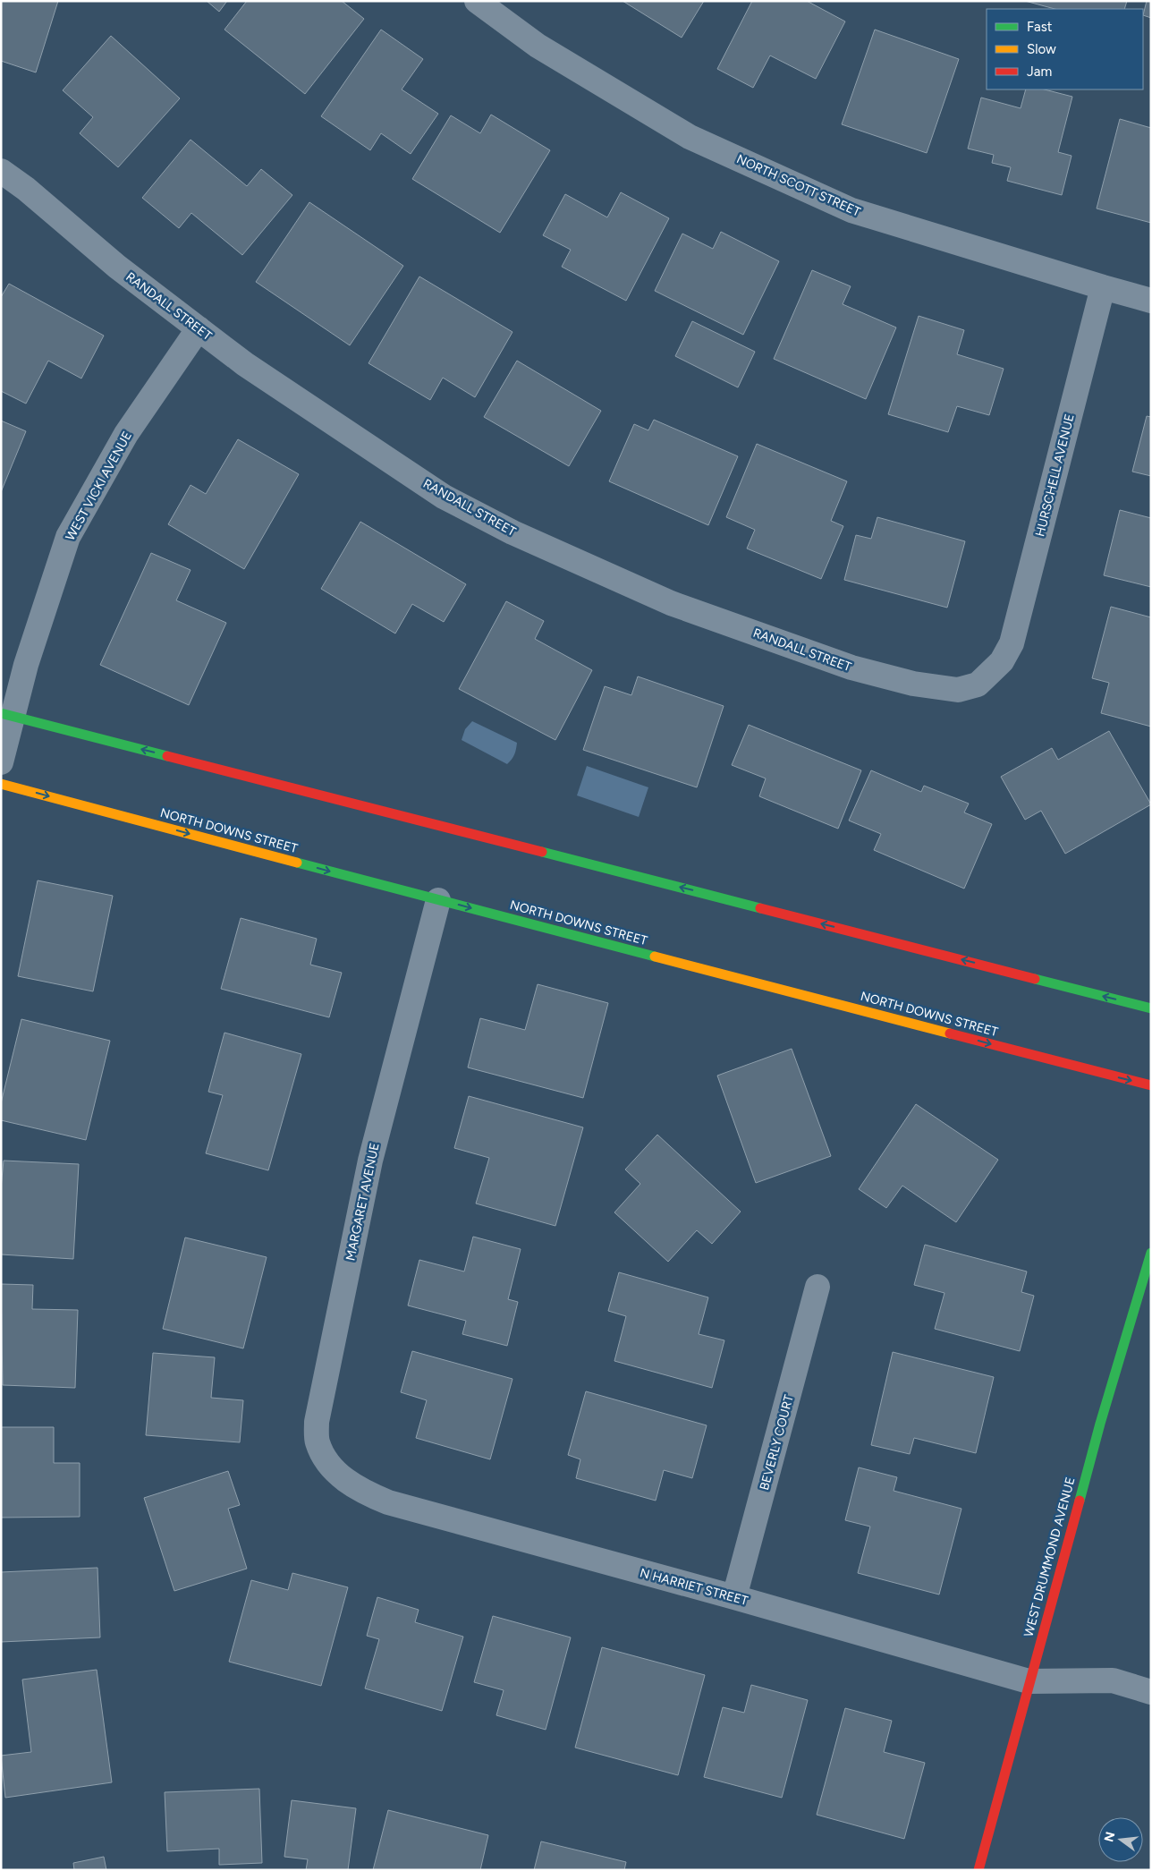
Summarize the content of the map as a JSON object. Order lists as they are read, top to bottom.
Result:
{
  "streets": {
    "street": [
      "NORTH SCOTT STREET",
      "RANDALL STREET",
      "HURSCHELL AVENUE",
      "WEST VICKI AVENUE",
      "NORTH DOWNS STREET",
      "MARGARET AVENUE",
      "BEVERLY COURT",
      "WEST DRUMMOND AVENUE",
      "N HARRIET STREET"
    ]
  },
  "crossings": [
    ["NORTH SCOTT STREET", "HURSCHELL AVENUE"],
    ["RANDALL STREET", "HURSCHELL AVENUE"],
    ["RANDALL STREET", "WEST VICKI AVENUE"],
    ["NORTH DOWNS STREET", "MARGARET AVENUE"],
    ["MARGARET AVENUE", "N HARRIET STREET"],
    ["BEVERLY COURT", "N HARRIET STREET"],
    ["WEST DRUMMOND AVENUE", "N HARRIET STREET"]
  ],
  "legend": ["Fast", "Slow", "Jam"],
  "north": "left"
}
